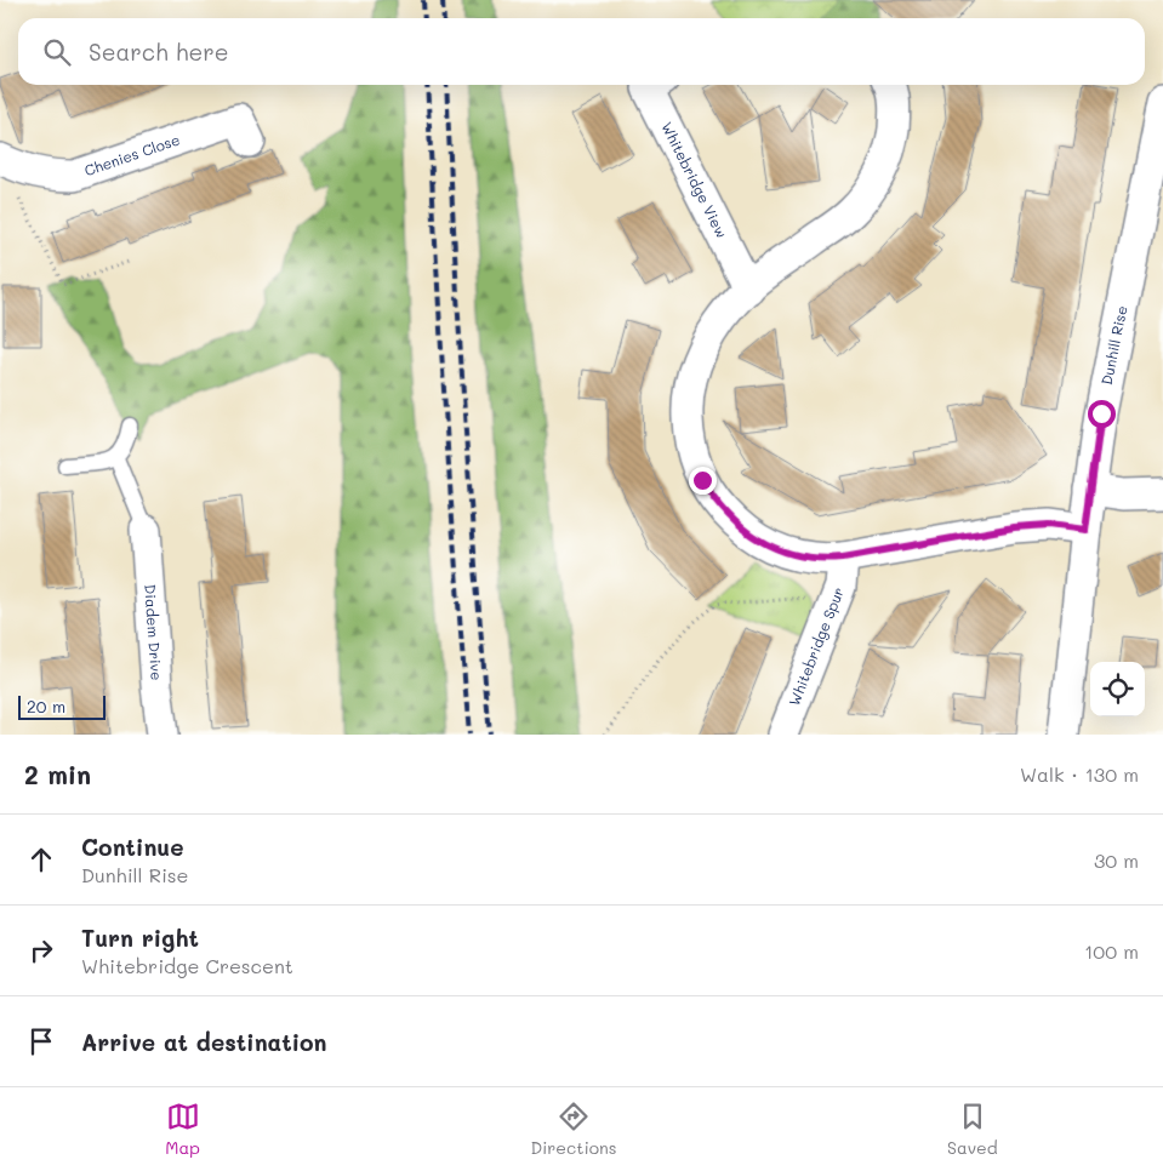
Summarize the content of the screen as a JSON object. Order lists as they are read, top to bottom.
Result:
{
  "streets": {
    "street": [
      "Chenies Close",
      "Whitebridge View",
      "Dunhill Rise",
      "Diadem Drive",
      "Whitebridge Spur"
    ]
  },
  "scale_bar": "20 m",
  "page": {
    "search": "Search here",
    "scale": "20 m",
    "heading": ["2 min", "Walk · 130 m"],
    "list": [
      ["Continue", "Dunhill Rise", "30 m"],
      ["Turn right", "Whitebridge Crescent", "100 m"],
      "Arrive at destination"
    ],
    "nav": ["Map", "Directions", "Saved"]
  }
}
